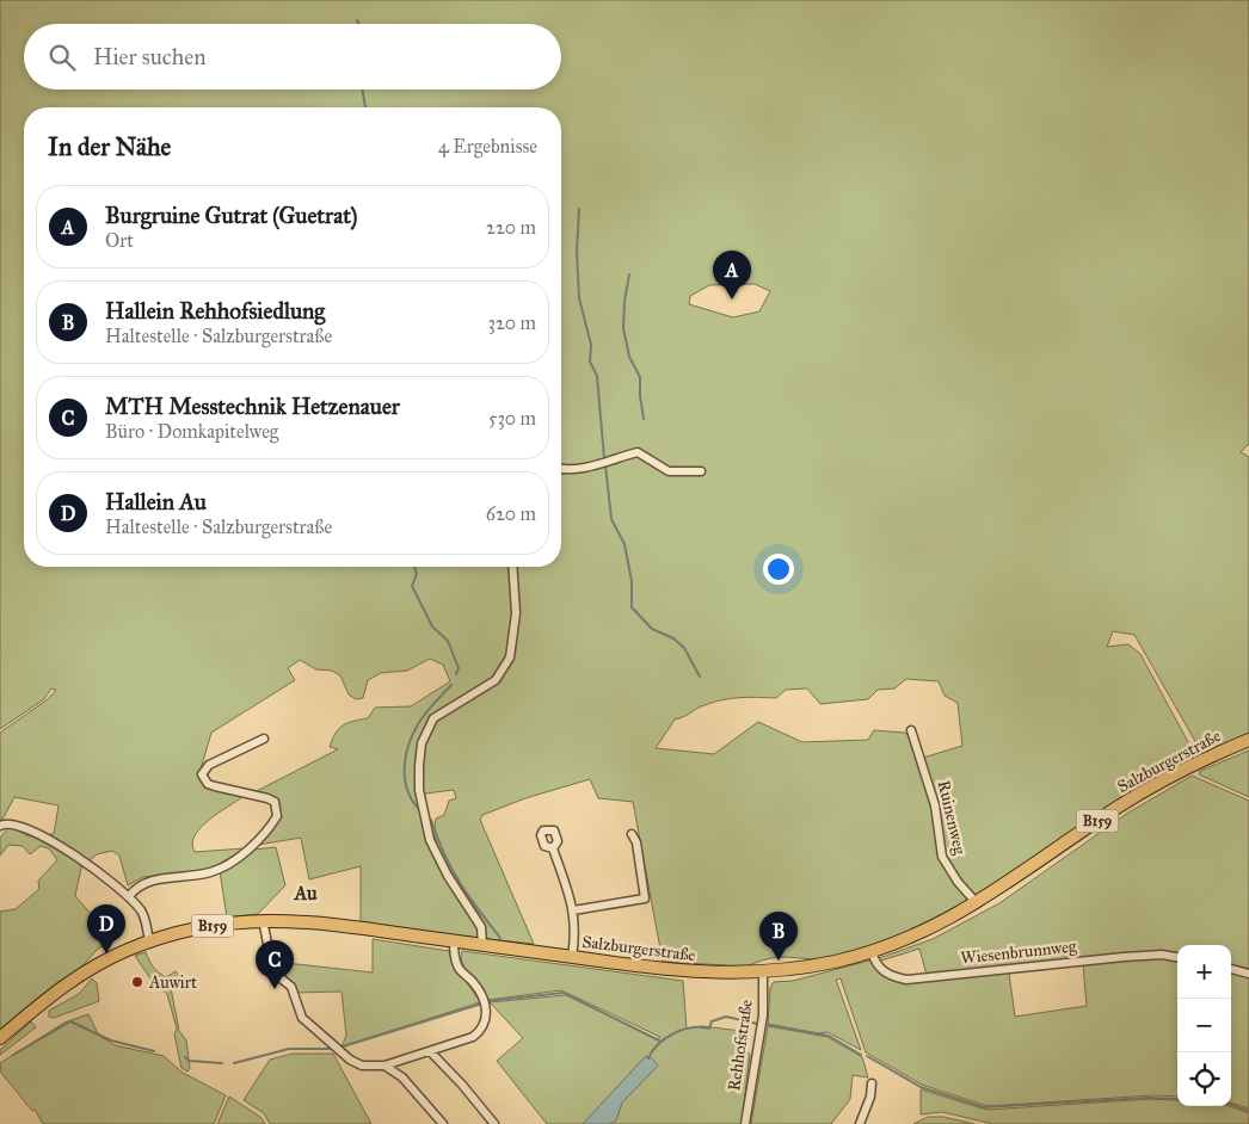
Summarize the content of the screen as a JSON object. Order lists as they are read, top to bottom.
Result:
{
  "streets": {
    "main road": ["Salzburgerstraße", "B159"],
    "street": ["Ruinenweg", "Wiesenbrunnweg", "Rehhofstraße"]
  },
  "crossings": [
    ["Salzburgerstraße", "Ruinenweg"],
    ["Salzburgerstraße", "Wiesenbrunnweg"],
    ["Salzburgerstraße", "Rehhofstraße"]
  ],
  "districts": ["Au"],
  "places": ["Auwirt"],
  "page": {
    "search": "Hier suchen",
    "heading": ["In der Nähe", "4 Ergebnisse"],
    "list": [
      {
        "mark": "A",
        "name": "Burgruine Gutrat (Guetrat)",
        "note": "Ort",
        "value": "220 m"
      },
      {
        "mark": "B",
        "name": "Hallein Rehhofsiedlung",
        "note": "Haltestelle · Salzburgerstraße",
        "value": "320 m"
      },
      {
        "mark": "C",
        "name": "MTH Messtechnik Hetzenauer",
        "note": "Büro · Domkapitelweg",
        "value": "530 m"
      },
      {
        "mark": "D",
        "name": "Hallein Au",
        "note": "Haltestelle · Salzburgerstraße",
        "value": "620 m"
      }
    ],
    "pins": [
      "A",
      "D",
      "B",
      "C"
    ],
    "map_buttons": ["+", "−"]
  }
}
